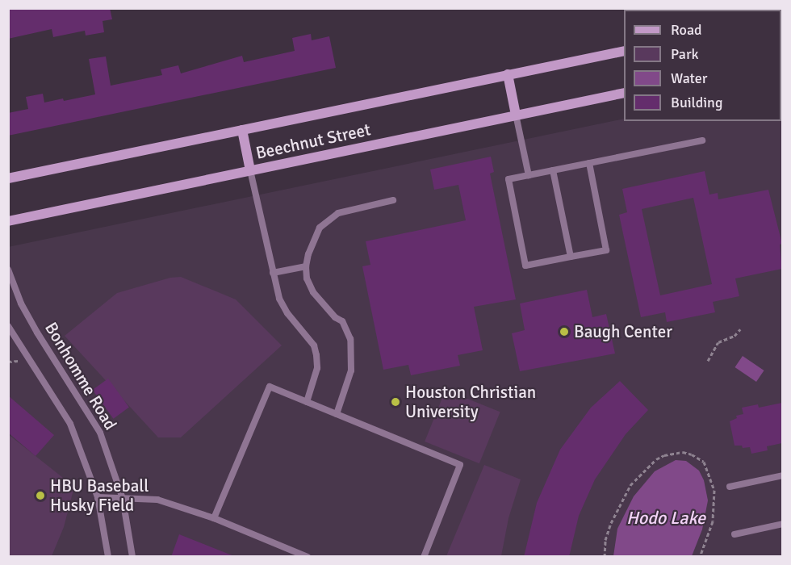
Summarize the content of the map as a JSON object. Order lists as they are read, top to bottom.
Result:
{
  "streets": {
    "main road": ["Beechnut Street"],
    "lane": ["Bonhomme Road"]
  },
  "water": ["Hodo Lake"],
  "places": ["Baugh Center", "Houston Christian University", "HBU Baseball Husky Field"],
  "legend": [
    "Road",
    "Park",
    "Water",
    "Building"
  ]
}
